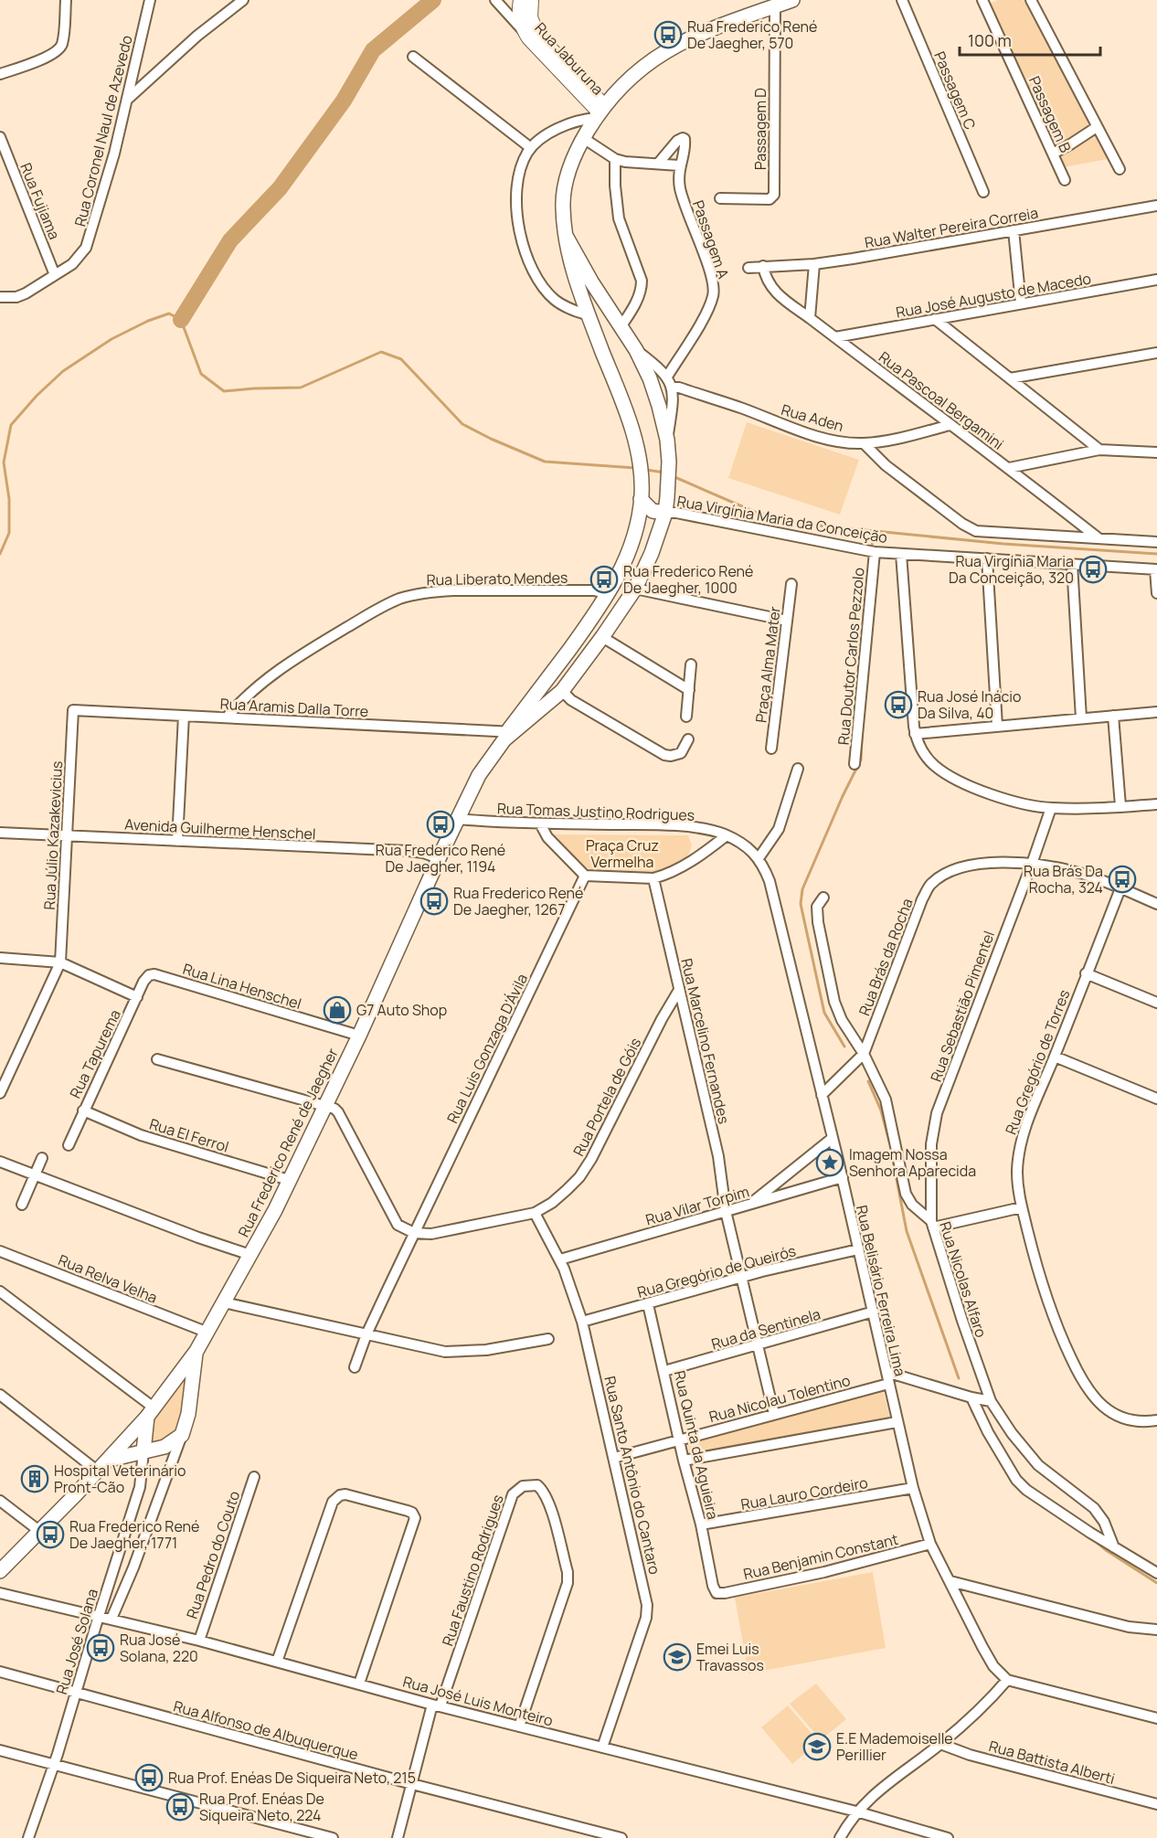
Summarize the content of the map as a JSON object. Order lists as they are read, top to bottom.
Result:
{
  "streets": {
    "main road": ["Rua Frederico René de Jaegher"],
    "street": [
      "Rua Jaburuna",
      "Passagem C",
      "Passagem B",
      "Passagem D",
      "Rua Coronel Naul de Azevedo",
      "Rua Fujiama",
      "Rua Walter Pereira Correia",
      "Passagem A",
      "Rua José Augusto de Macedo",
      "Rua Pascoal Bergamini",
      "Rua Aden",
      "Rua Virgínia Maria da Conceição",
      "Rua Liberato Mendes",
      "Rua Doutor Carlos Pezzolo",
      "Praça Alma Mater",
      "Rua Aramis Dalla Torre",
      "Rua Tomas Justino Rodrigues",
      "Avenida Guilherme Henschel",
      "Rua Júlio Kazakevicius",
      "Rua Brás da Rocha",
      "Rua Lina Henschel",
      "Rua Sebastião Pimentel",
      "Rua Marcelino Fernandes",
      "Rua Luis Gonzaga D'Ávila",
      "Rua Tapurema",
      "Rua Gregório de Torres",
      "Rua Portela de Góis",
      "Rua El Ferrol",
      "Rua Vilar Torpim",
      "Rua Gregório de Queirós",
      "Rua Relva Velha",
      "Rua Nicolas Alfaro",
      "Rua Belisário Ferreira Lima",
      "Rua da Sentinela",
      "Rua Nicolau Tolentino",
      "Rua Quinta da Aguieira",
      "Rua Santo Antônio do Cantaro",
      "Rua Lauro Cordeiro",
      "Rua Pedro do Couto",
      "Rua Benjamin Constant",
      "Rua Faustino Rodrigues",
      "Rua José Solana",
      "Rua José Luis Monteiro",
      "Rua Alfonso de Albuquerque",
      "Rua Battista Alberti"
    ]
  },
  "crossings": [
    ["Rua Jaburuna", "Rua Frederico René de Jaegher"],
    ["Passagem D", "Rua Frederico René de Jaegher"],
    ["Rua Coronel Naul de Azevedo", "Rua Fujiama"],
    ["Rua Walter Pereira Correia", "Rua Pascoal Bergamini"],
    ["Passagem A", "Rua Frederico René de Jaegher"],
    ["Rua José Augusto de Macedo", "Rua Pascoal Bergamini"],
    ["Rua Pascoal Bergamini", "Rua Aden"],
    ["Rua Aden", "Rua Frederico René de Jaegher"],
    ["Rua Virgínia Maria da Conceição", "Rua Doutor Carlos Pezzolo"],
    ["Rua Virgínia Maria da Conceição", "Rua Frederico René de Jaegher"],
    ["Rua Liberato Mendes", "Rua Aramis Dalla Torre"],
    ["Rua Liberato Mendes", "Rua Frederico René de Jaegher"],
    ["Rua Aramis Dalla Torre", "Rua Júlio Kazakevicius"],
    ["Rua Aramis Dalla Torre", "Rua Frederico René de Jaegher"],
    ["Rua Tomas Justino Rodrigues", "Rua Frederico René de Jaegher"],
    ["Rua Tomas Justino Rodrigues", "Rua Belisário Ferreira Lima"],
    ["Avenida Guilherme Henschel", "Rua Júlio Kazakevicius"],
    ["Avenida Guilherme Henschel", "Rua Frederico René de Jaegher"],
    ["Rua Brás da Rocha", "Rua Sebastião Pimentel"],
    ["Rua Brás da Rocha", "Rua Gregório de Torres"],
    ["Rua Brás da Rocha", "Rua Nicolas Alfaro"],
    ["Rua Brás da Rocha", "Rua Belisário Ferreira Lima"],
    ["Rua Lina Henschel", "Rua Tapurema"],
    ["Rua Lina Henschel", "Rua Frederico René de Jaegher"],
    ["Rua Sebastião Pimentel", "Rua Nicolas Alfaro"],
    ["Rua Marcelino Fernandes", "Rua Portela de Góis"],
    ["Rua Marcelino Fernandes", "Rua Vilar Torpim"],
    ["Rua Marcelino Fernandes", "Rua Gregório de Queirós"],
    ["Rua Marcelino Fernandes", "Rua da Sentinela"],
    ["Rua Marcelino Fernandes", "Rua Nicolau Tolentino"],
    ["Rua Luis Gonzaga D'Ávila", "Rua Portela de Góis"],
    ["Rua Tapurema", "Rua El Ferrol"],
    ["Rua Portela de Góis", "Rua Santo Antônio do Cantaro"],
    ["Rua El Ferrol", "Rua Frederico René de Jaegher"],
    ["Rua Frederico René de Jaegher", "Rua Relva Velha"],
    ["Rua Vilar Torpim", "Rua Belisário Ferreira Lima"],
    ["Rua Vilar Torpim", "Rua Santo Antônio do Cantaro"],
    ["Rua Gregório de Queirós", "Rua Belisário Ferreira Lima"],
    ["Rua Gregório de Queirós", "Rua Quinta da Aguieira"],
    ["Rua Gregório de Queirós", "Rua Santo Antônio do Cantaro"],
    ["Rua Belisário Ferreira Lima", "Rua da Sentinela"],
    ["Rua Belisário Ferreira Lima", "Rua Nicolau Tolentino"],
    ["Rua Belisário Ferreira Lima", "Rua Lauro Cordeiro"],
    ["Rua Belisário Ferreira Lima", "Rua Benjamin Constant"],
    ["Rua da Sentinela", "Rua Quinta da Aguieira"],
    ["Rua Nicolau Tolentino", "Rua Quinta da Aguieira"],
    ["Rua Nicolau Tolentino", "Rua Santo Antônio do Cantaro"],
    ["Rua Quinta da Aguieira", "Rua Lauro Cordeiro"],
    ["Rua Quinta da Aguieira", "Rua Benjamin Constant"],
    ["Rua Santo Antônio do Cantaro", "Rua José Luis Monteiro"],
    ["Rua Pedro do Couto", "Rua José Luis Monteiro"],
    ["Rua Faustino Rodrigues", "Rua José Luis Monteiro"],
    ["Rua José Solana", "Rua José Luis Monteiro"],
    ["Rua José Solana", "Rua Alfonso de Albuquerque"]
  ],
  "parks": ["Praça Cruz Vermelha"],
  "places": {
    "bus stop": [
      "Rua Frederico René De Jaegher, 570",
      "Rua Virgínia Maria Da Conceição, 320",
      "Rua Frederico René De Jaegher, 1000",
      "Rua José Inácio Da Silva, 40",
      "Rua Frederico René De Jaegher, 1194",
      "Rua Brás Da Rocha, 324",
      "Rua Frederico René De Jaegher, 1267",
      "Rua Frederico René De Jaegher, 1771",
      "Rua José Solana, 220",
      "Rua Prof. Enéas De Siqueira Neto, 215",
      "Rua Prof. Enéas De Siqueira Neto, 224"
    ],
    "shop": ["G7 Auto Shop"],
    "place": ["Imagem Nossa Senhora Aparecida"],
    "building": ["Hospital Veterinário Pront-Cão"],
    "school or university": ["Emei Luis Travassos", "E.E Mademoiselle Perillier"]
  },
  "scale_bar": "100 m"
}
